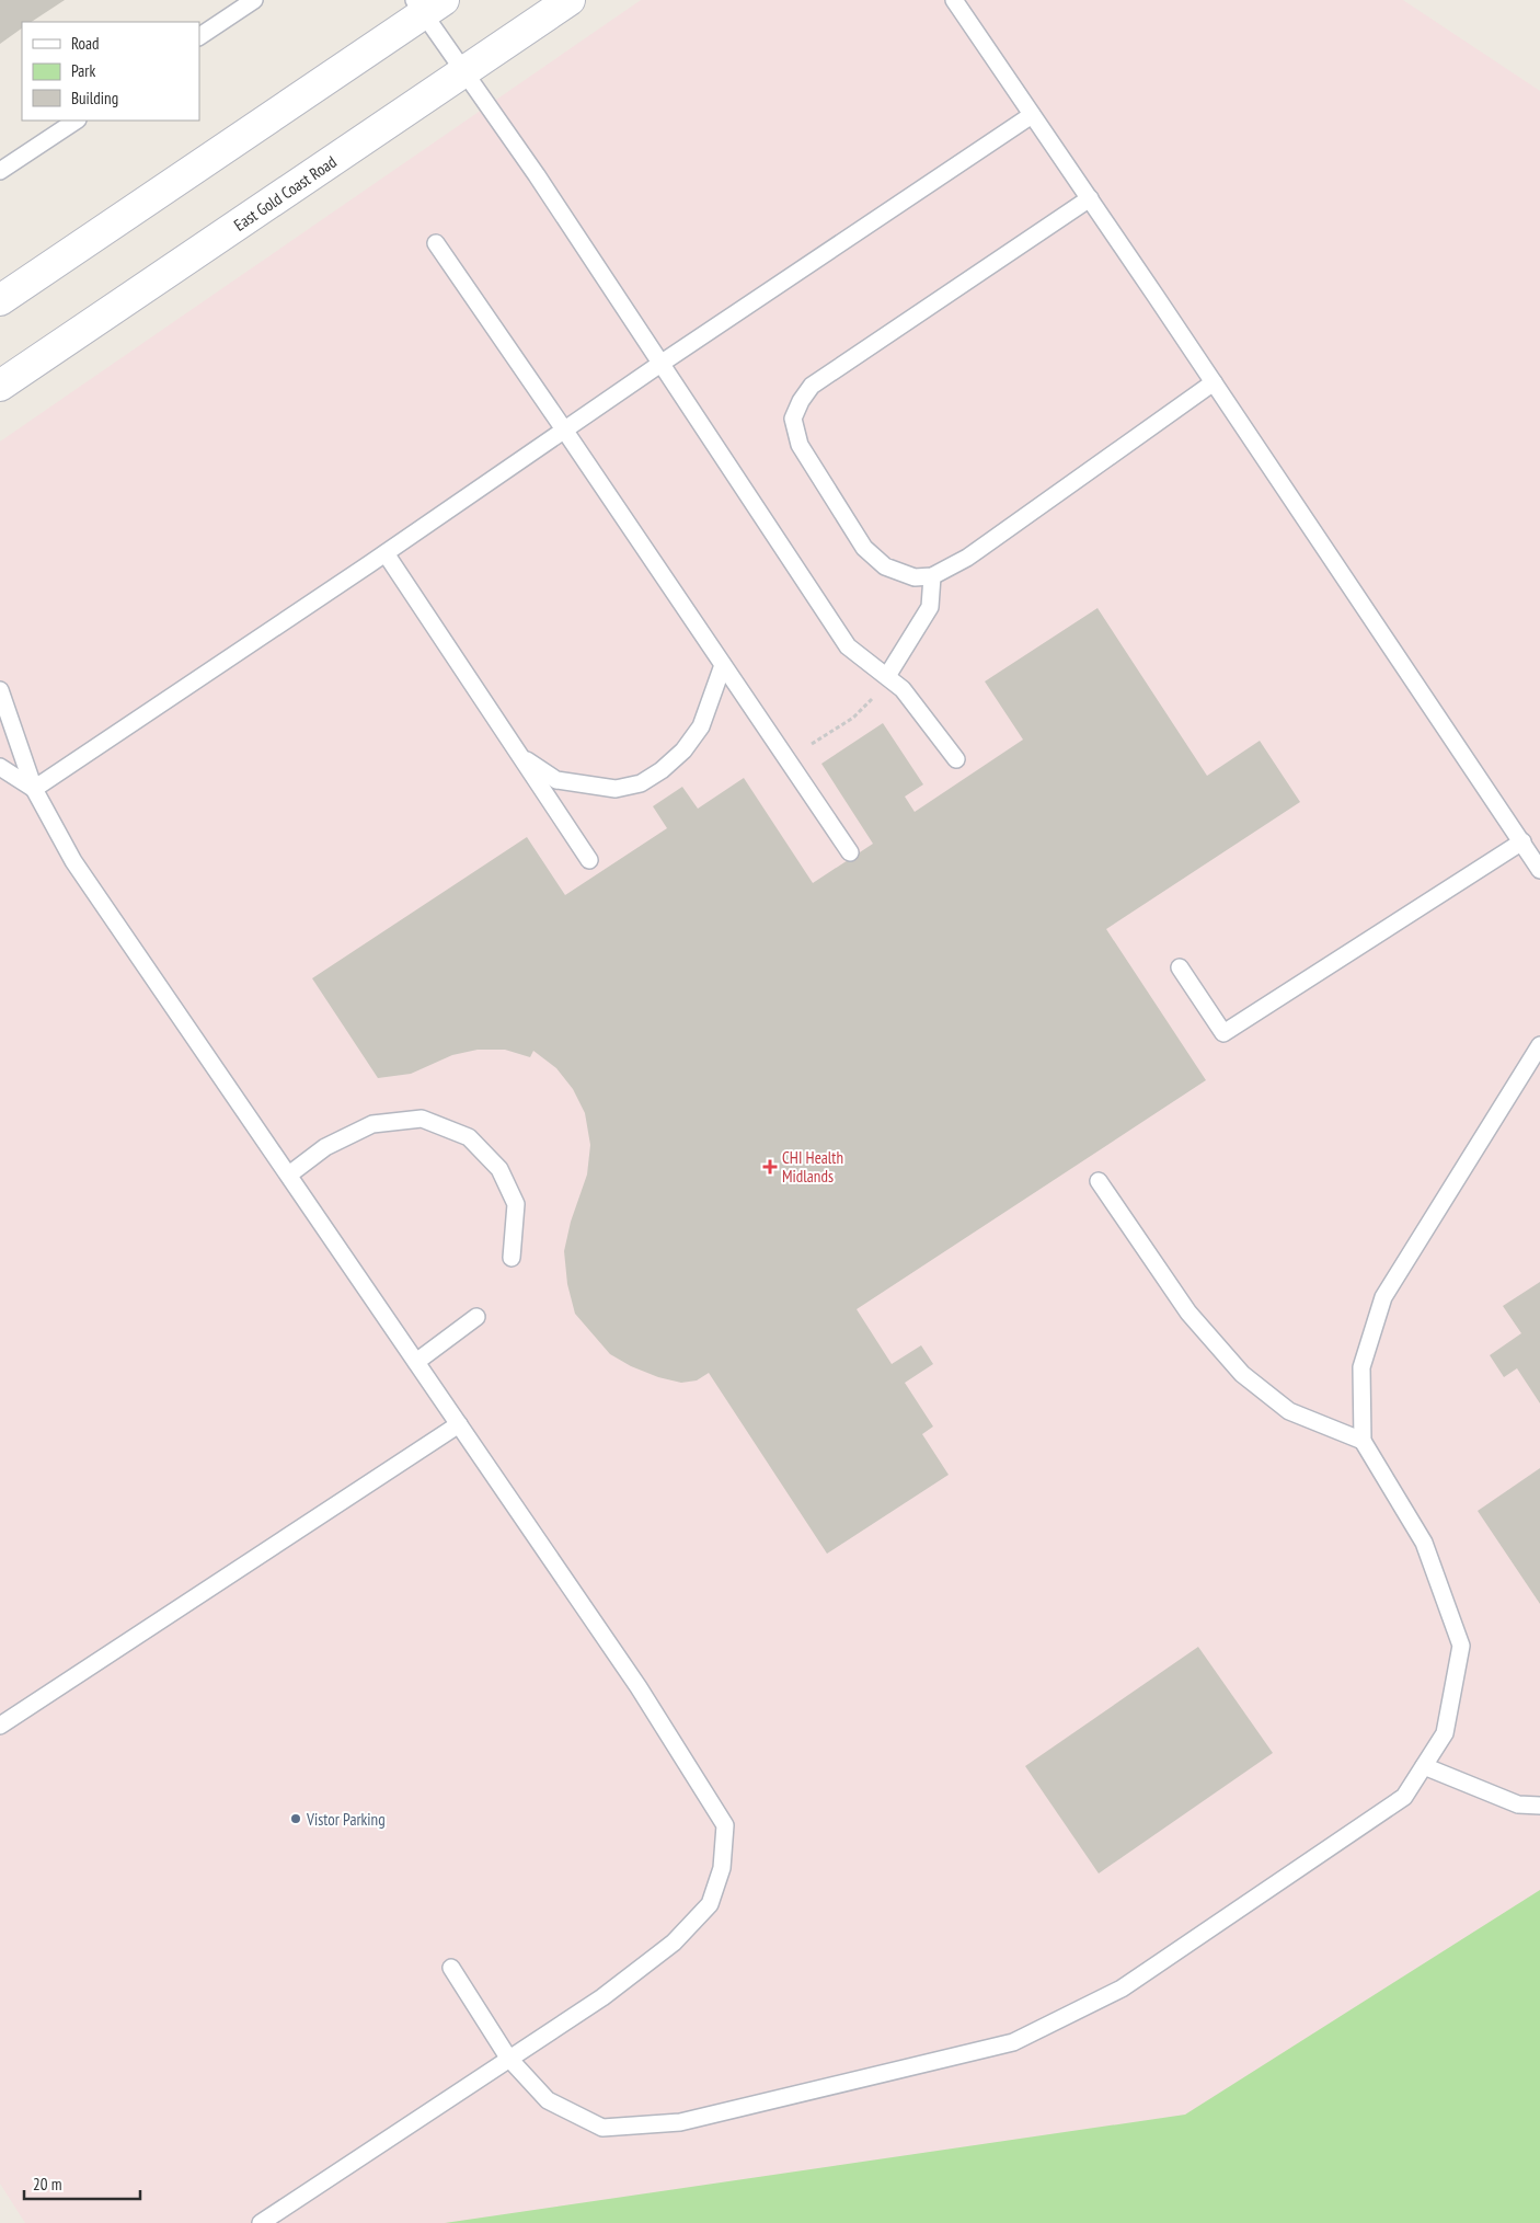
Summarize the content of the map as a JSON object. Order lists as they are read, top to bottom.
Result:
{
  "streets": {
    "street": ["East Gold Coast Road"]
  },
  "places": {
    "health": ["CHI Health Midlands"],
    "other": ["Vistor Parking"]
  },
  "legend": ["Road", "Park", "Building"],
  "scale_bar": "20 m"
}
